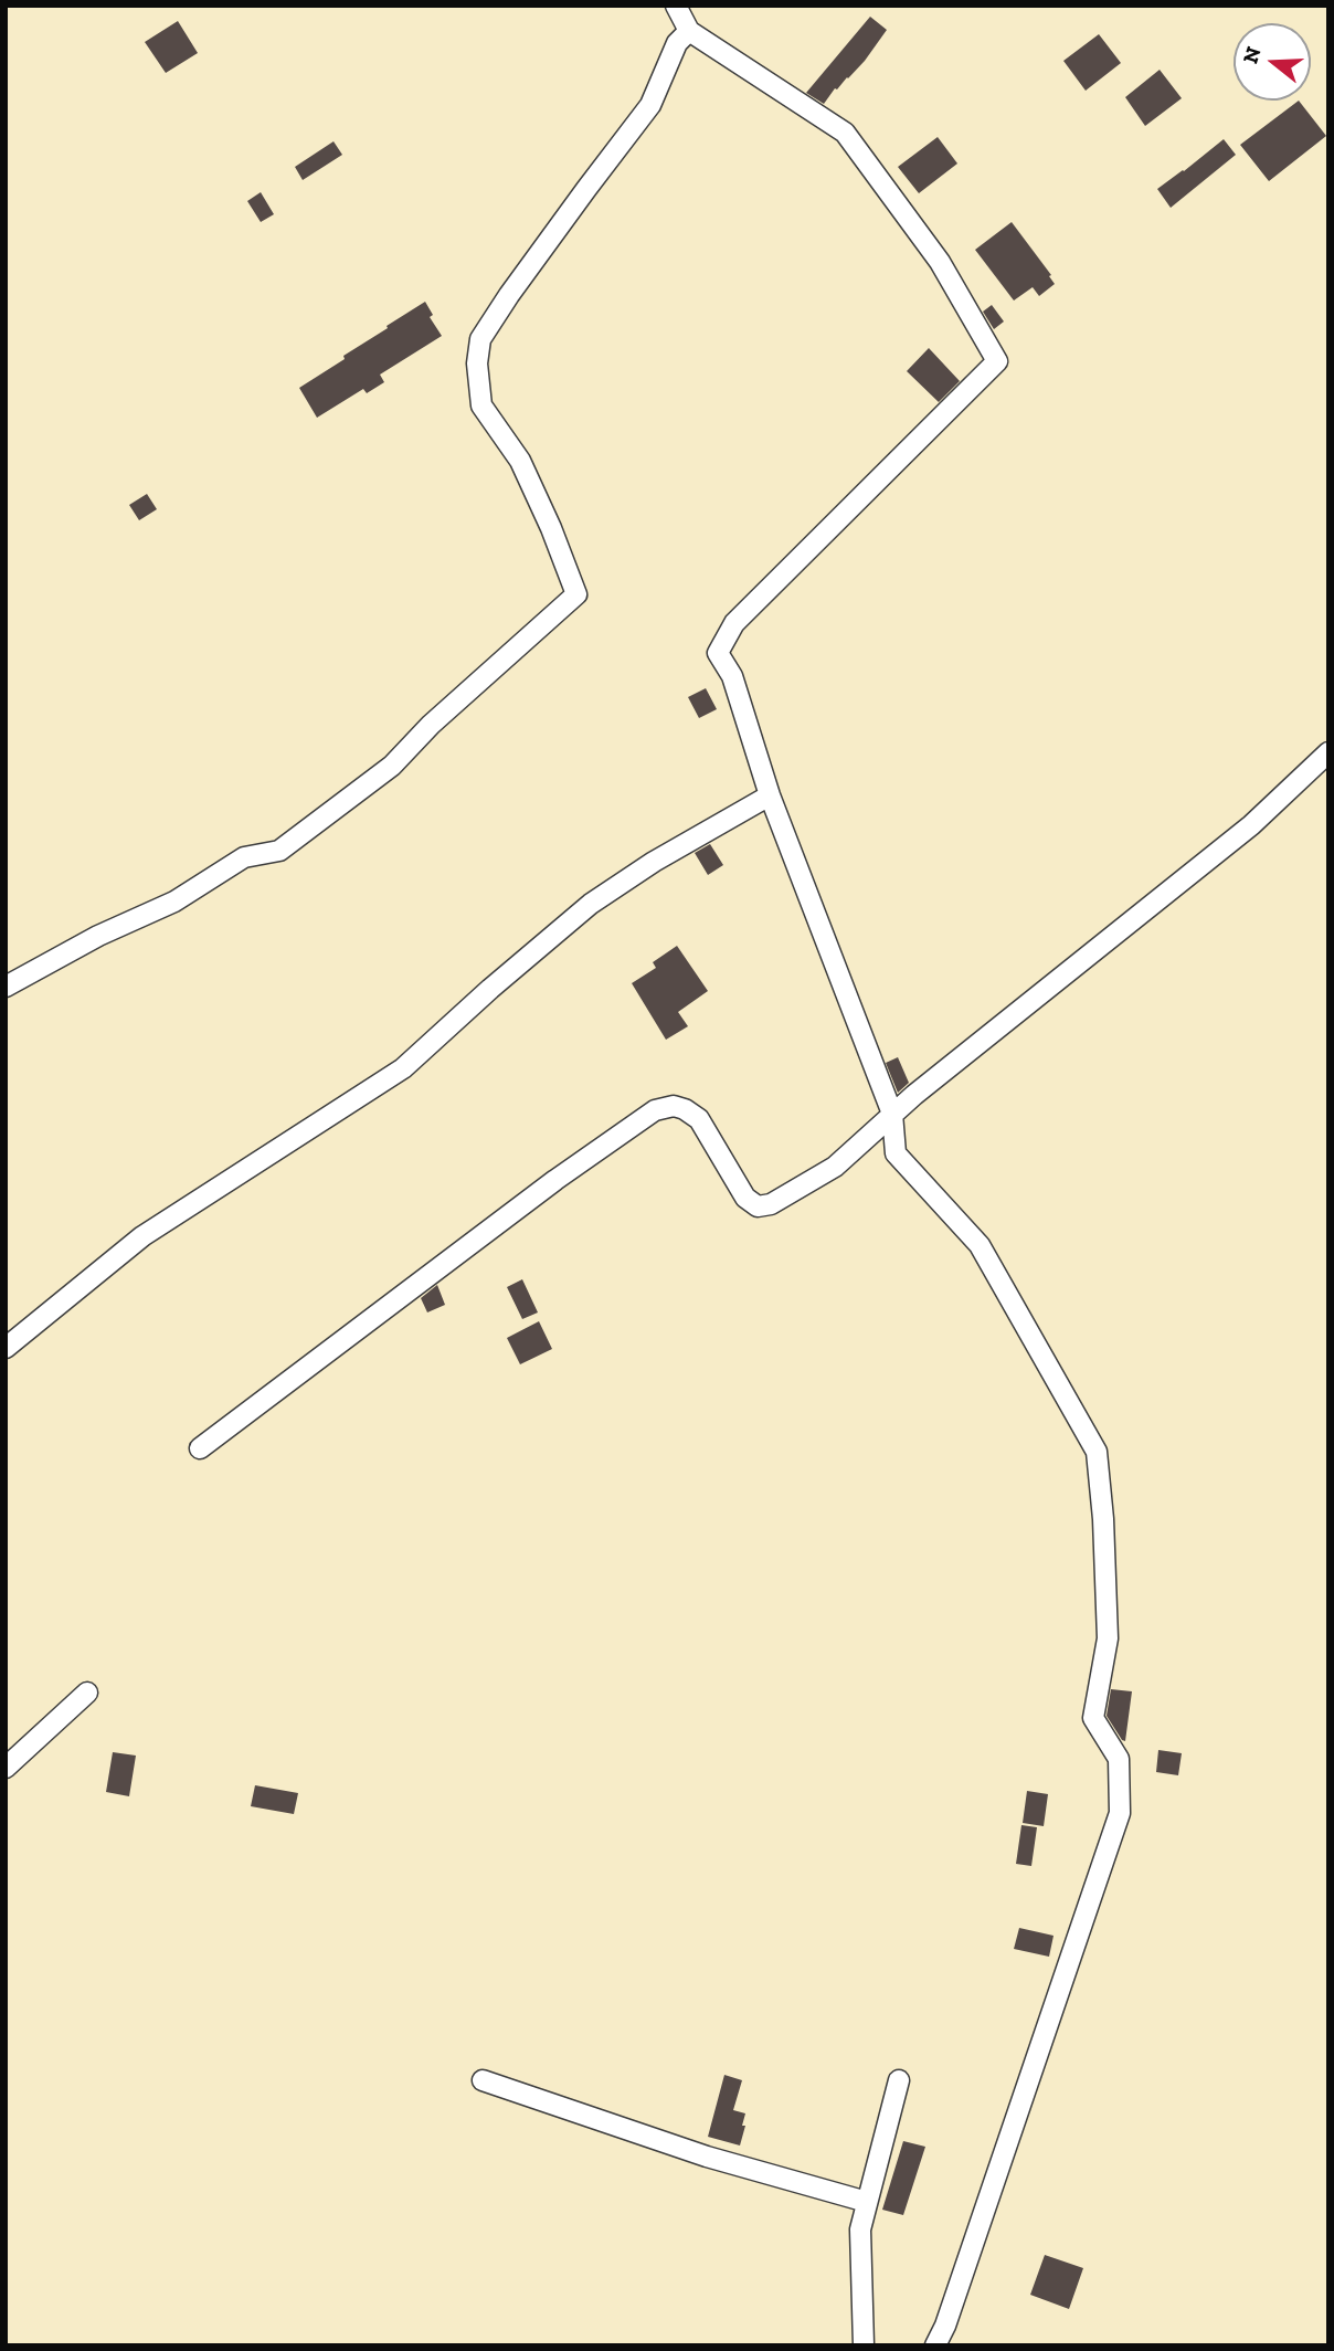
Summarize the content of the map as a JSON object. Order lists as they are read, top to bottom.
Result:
{
  "north": "left"
}
